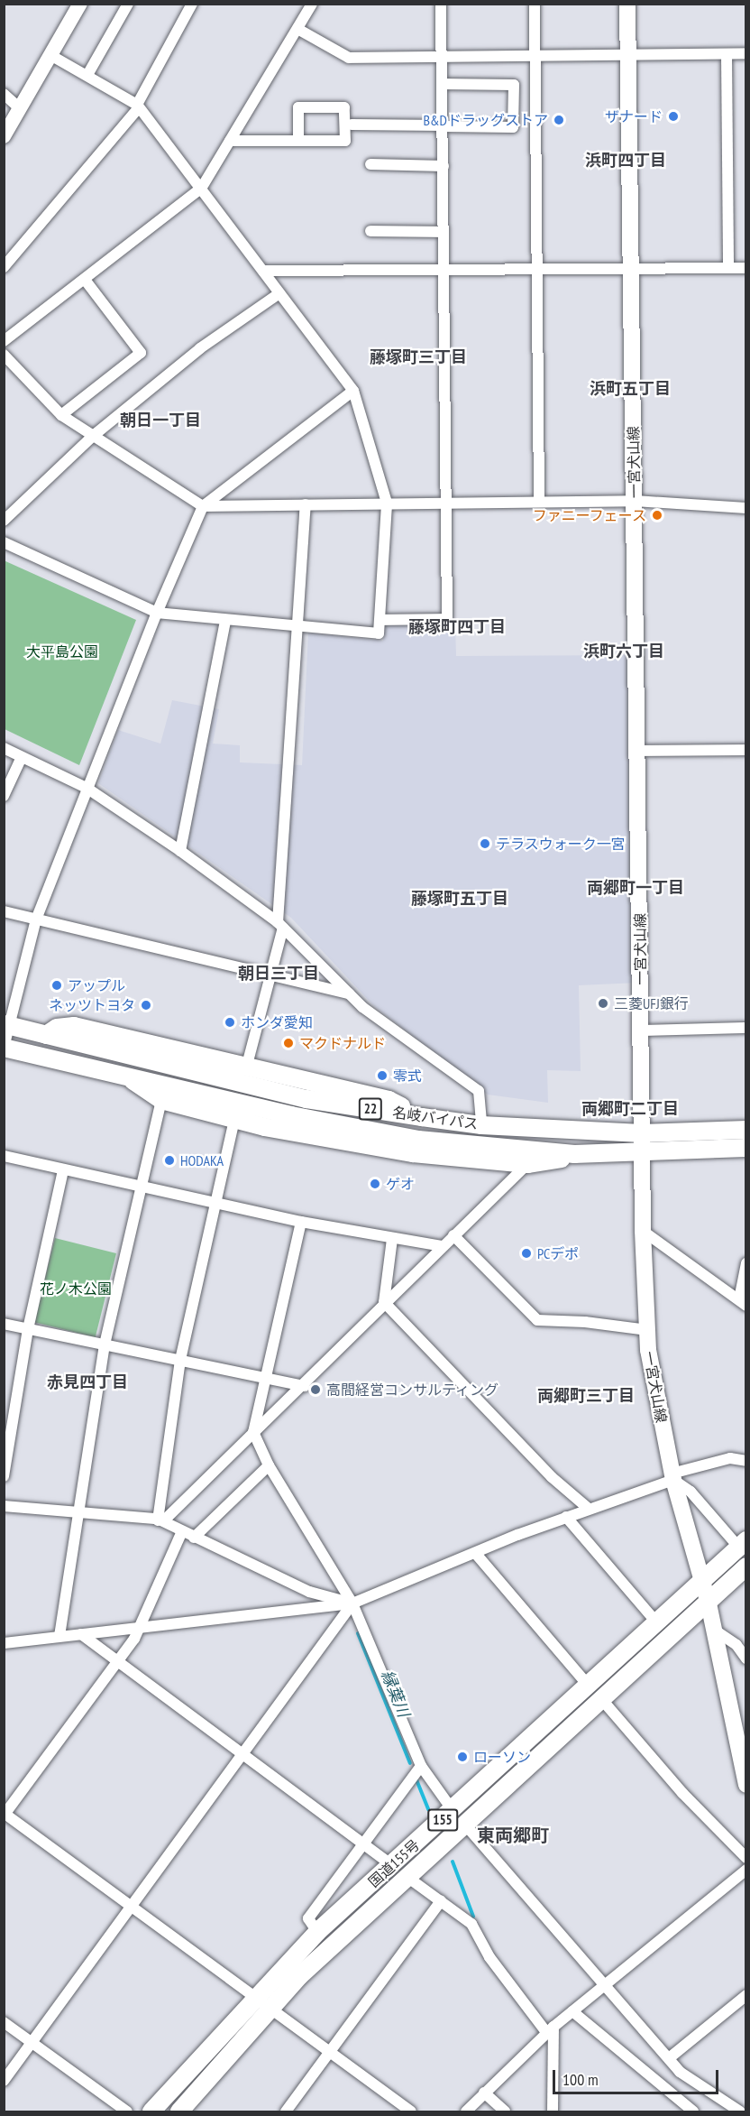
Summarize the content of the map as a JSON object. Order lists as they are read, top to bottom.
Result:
{
  "streets": {
    "highway": [
      "22",
      "名岐バイパス",
      "155",
      "国道155号"
    ],
    "main road": ["一宮犬山線"]
  },
  "crossings": [
    ["一宮犬山線", "名岐バイパス"],
    ["一宮犬山線", "国道155号"],
    ["22", "名岐バイパス"]
  ],
  "districts": [
    "浜町四丁目",
    "藤塚町三丁目",
    "浜町五丁目",
    "朝日一丁目",
    "藤塚町四丁目",
    "浜町六丁目",
    "両郷町一丁目",
    "藤塚町五丁目",
    "朝日三丁目",
    "両郷町二丁目",
    "赤見四丁目",
    "両郷町三丁目",
    "東両郷町"
  ],
  "water": ["縁葉川"],
  "parks": ["大平島公園", "花ノ木公園"],
  "places": [
    "ザナード",
    "B&Dドラッグストア",
    "ファニーフェース",
    "テラスウォーク一宮",
    "アップル",
    "三菱UFJ銀行",
    "ネッツトヨタ",
    "ホンダ愛知",
    "マクドナルド",
    "零式",
    "HODAKA",
    "ゲオ",
    "PCデポ",
    "高間経営コンサルティング",
    "ローソン"
  ],
  "scale_bar": "100 m"
}
